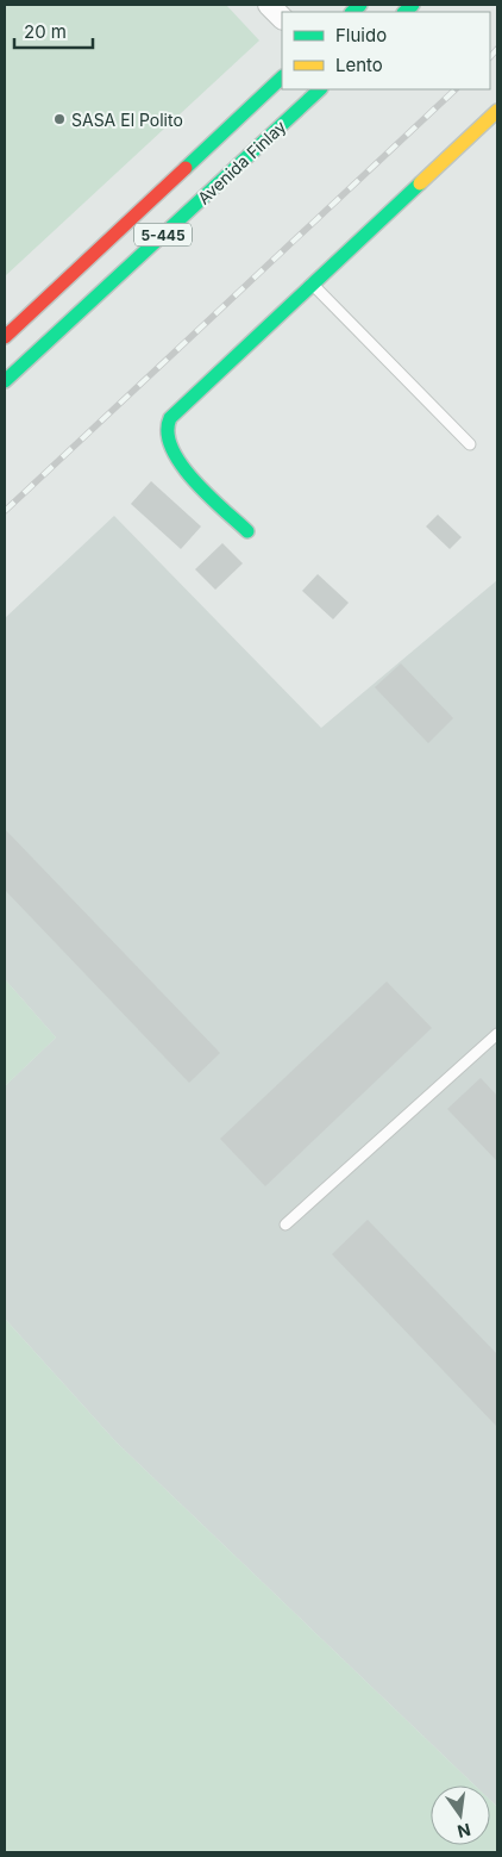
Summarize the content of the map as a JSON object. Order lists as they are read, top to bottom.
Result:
{
  "streets": {
    "main road": ["Avenida Finlay", "5-445"]
  },
  "places": ["SASA El Polito"],
  "legend": ["Fluido", "Lento"],
  "scale_bar": "20 m",
  "north": "bottom"
}
